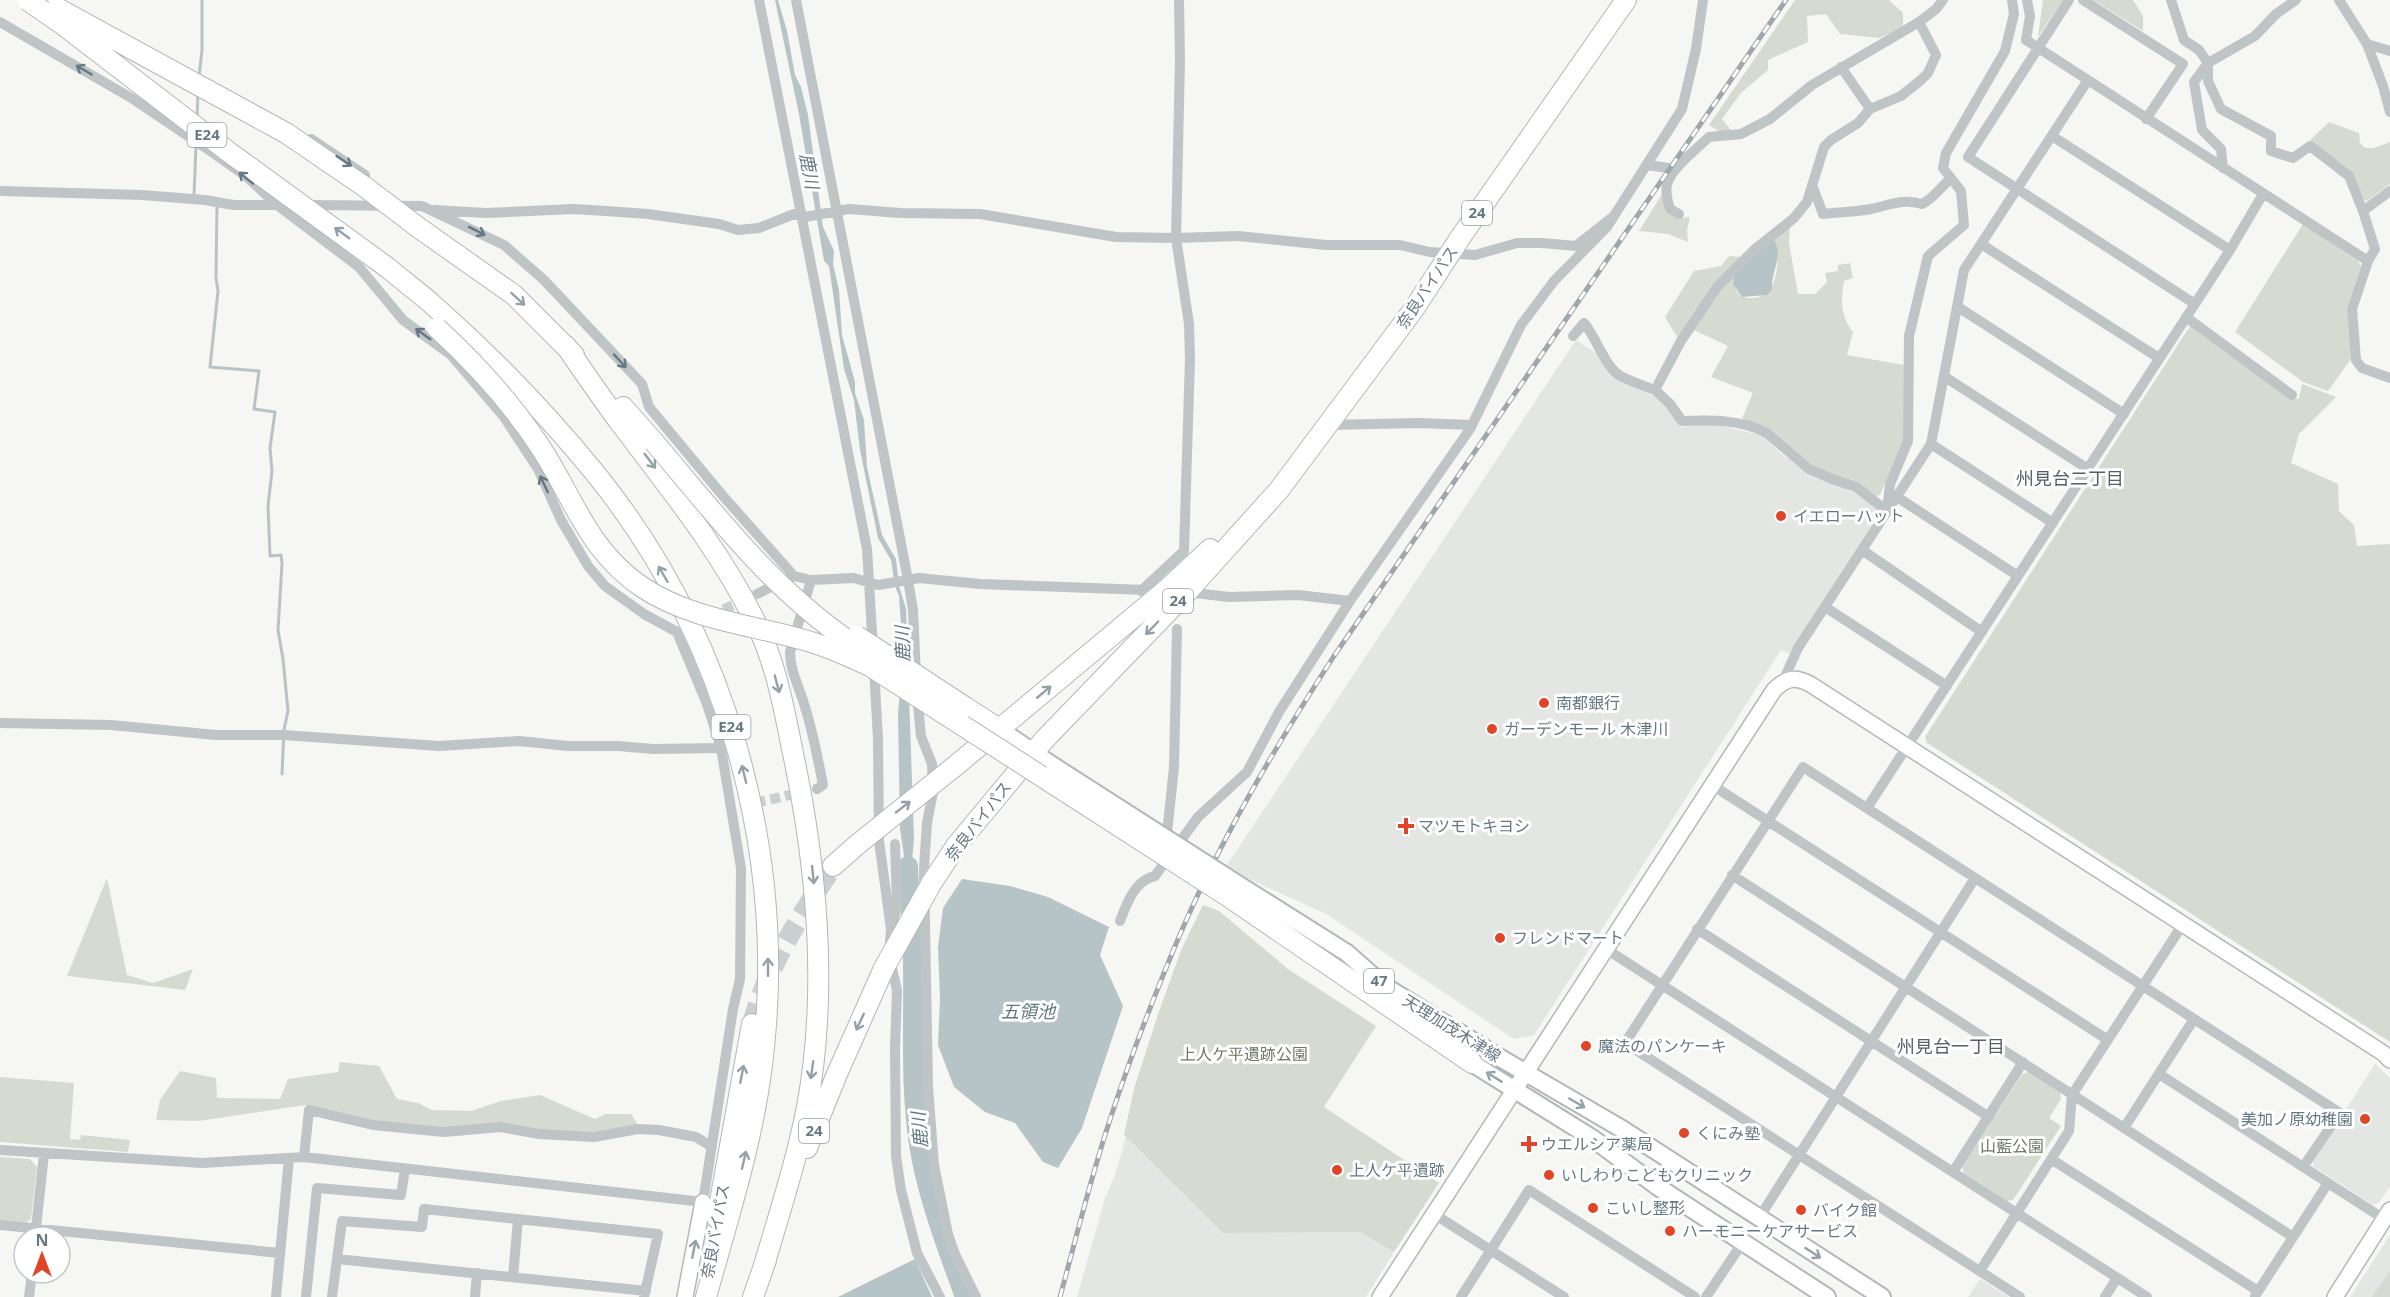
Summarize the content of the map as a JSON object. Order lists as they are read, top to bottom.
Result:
{
  "streets": {
    "highway": ["E24", "24", "奈良バイパス"],
    "main road": ["47", "天理加茂木津線"]
  },
  "crossings": [
    ["E24", "奈良バイパス"]
  ],
  "districts": ["州見台二丁目", "州見台一丁目"],
  "water": ["鹿川", "五領池"],
  "parks": ["上人ケ平遺跡公園", "山藍公園"],
  "places": {
    "other": [
      "イエローハット",
      "南都銀行",
      "ガーデンモール 木津川",
      "フレンドマート",
      "魔法のパンケーキ",
      "美加ノ原幼稚園",
      "くにみ塾",
      "上人ケ平遺跡",
      "いしわりこどもクリニック",
      "こいし整形",
      "バイク館",
      "ハーモニーケアサービス"
    ],
    "health": ["マツモトキヨシ", "ウエルシア薬局"]
  },
  "north": "top"
}
